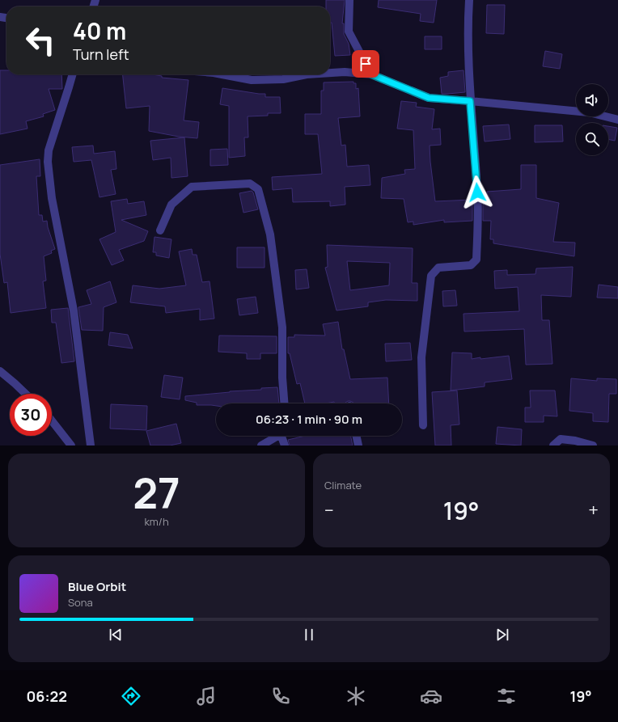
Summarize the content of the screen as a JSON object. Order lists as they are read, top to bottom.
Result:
{
  "page": {
    "turn": ["40 m", "Turn left"],
    "limit": "30",
    "trip": "06:23 · 1 min · 90 m",
    "tile": [
      ["27", "km/h"],
      "Climate"
    ],
    "heat": ["−", "19°", "+"],
    "song": ["Blue Orbit", "Sona"],
    "tabs": ["06:22", "19°"]
  }
}
